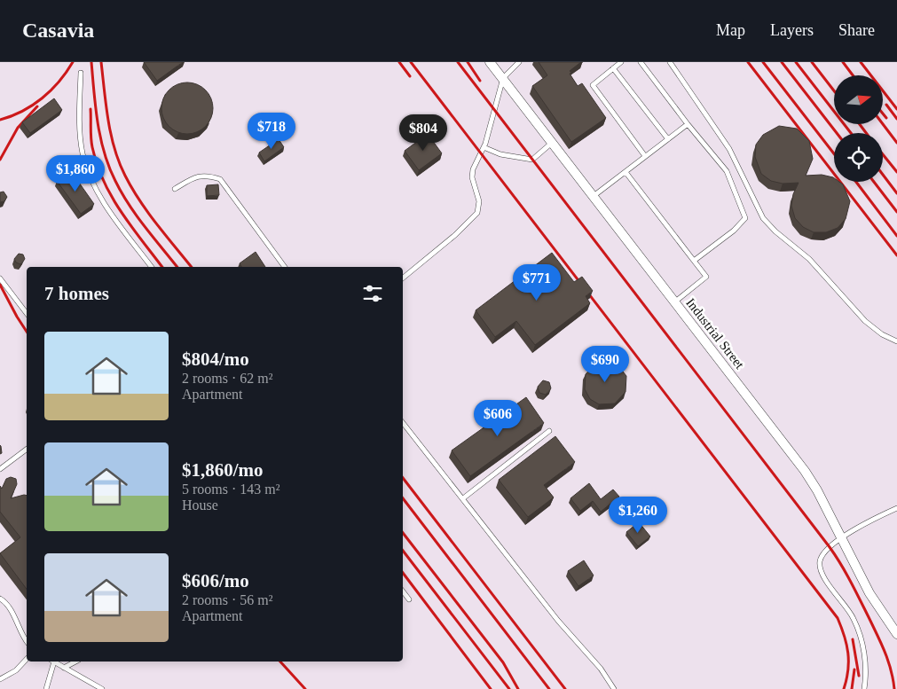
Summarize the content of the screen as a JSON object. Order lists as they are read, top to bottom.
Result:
{
  "streets": {
    "street": ["Industrial Street"]
  },
  "north": "right",
  "page": {
    "header": "Casavia",
    "nav": ["Map", "Layers", "Share"],
    "price": [
      "$718",
      "$804",
      "$1,860",
      "$771",
      "$690",
      "$606",
      "$1,260"
    ],
    "heading": "7 homes",
    "list": [
      {
        "name": "$804/mo",
        "note": "2 rooms · 62 m² · Apartment"
      },
      {
        "name": "$1,860/mo",
        "note": "5 rooms · 143 m² · House"
      },
      {
        "name": "$606/mo",
        "note": "2 rooms · 56 m² · Apartment"
      }
    ]
  }
}
